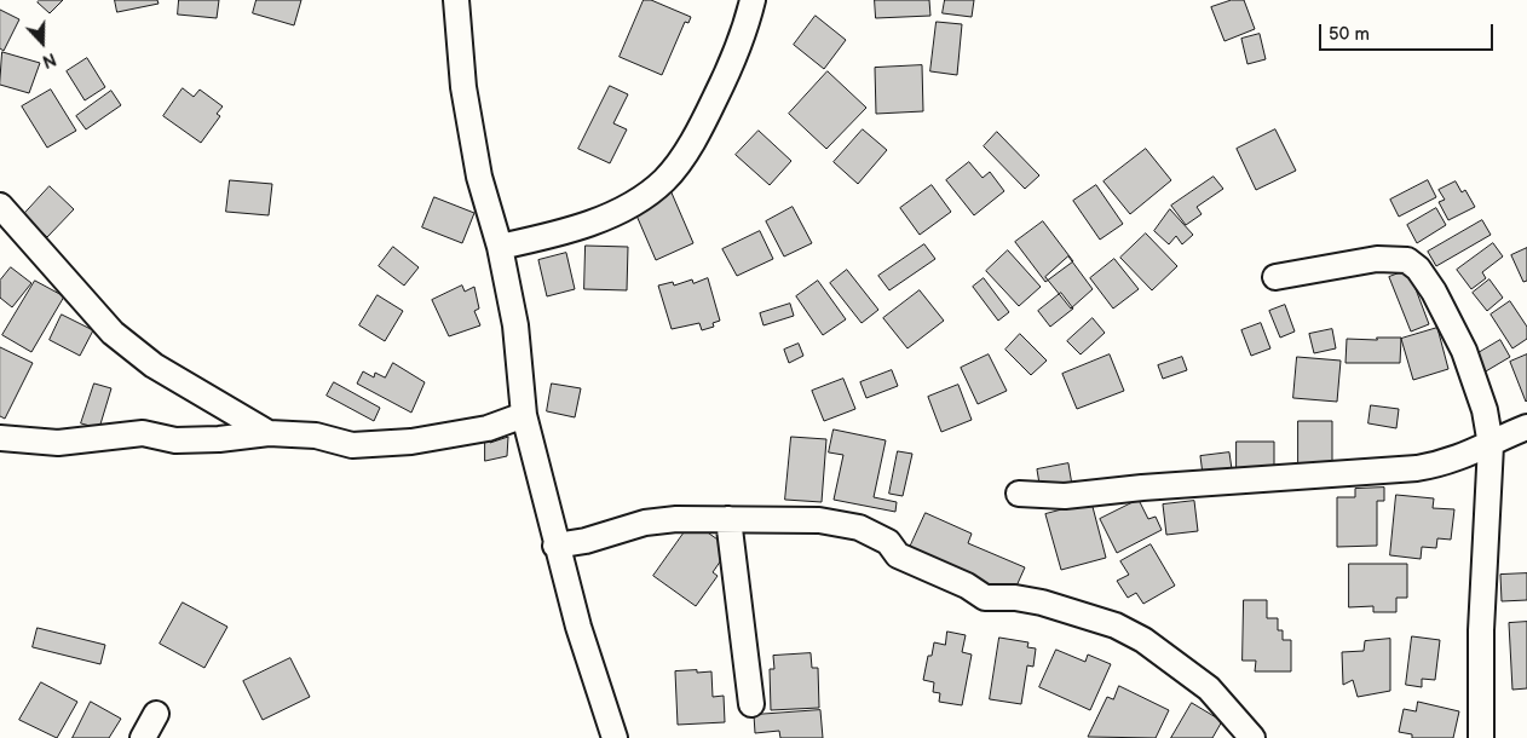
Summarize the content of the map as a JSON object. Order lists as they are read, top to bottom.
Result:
{
  "scale_bar": "50 m",
  "north": "bottom"
}
